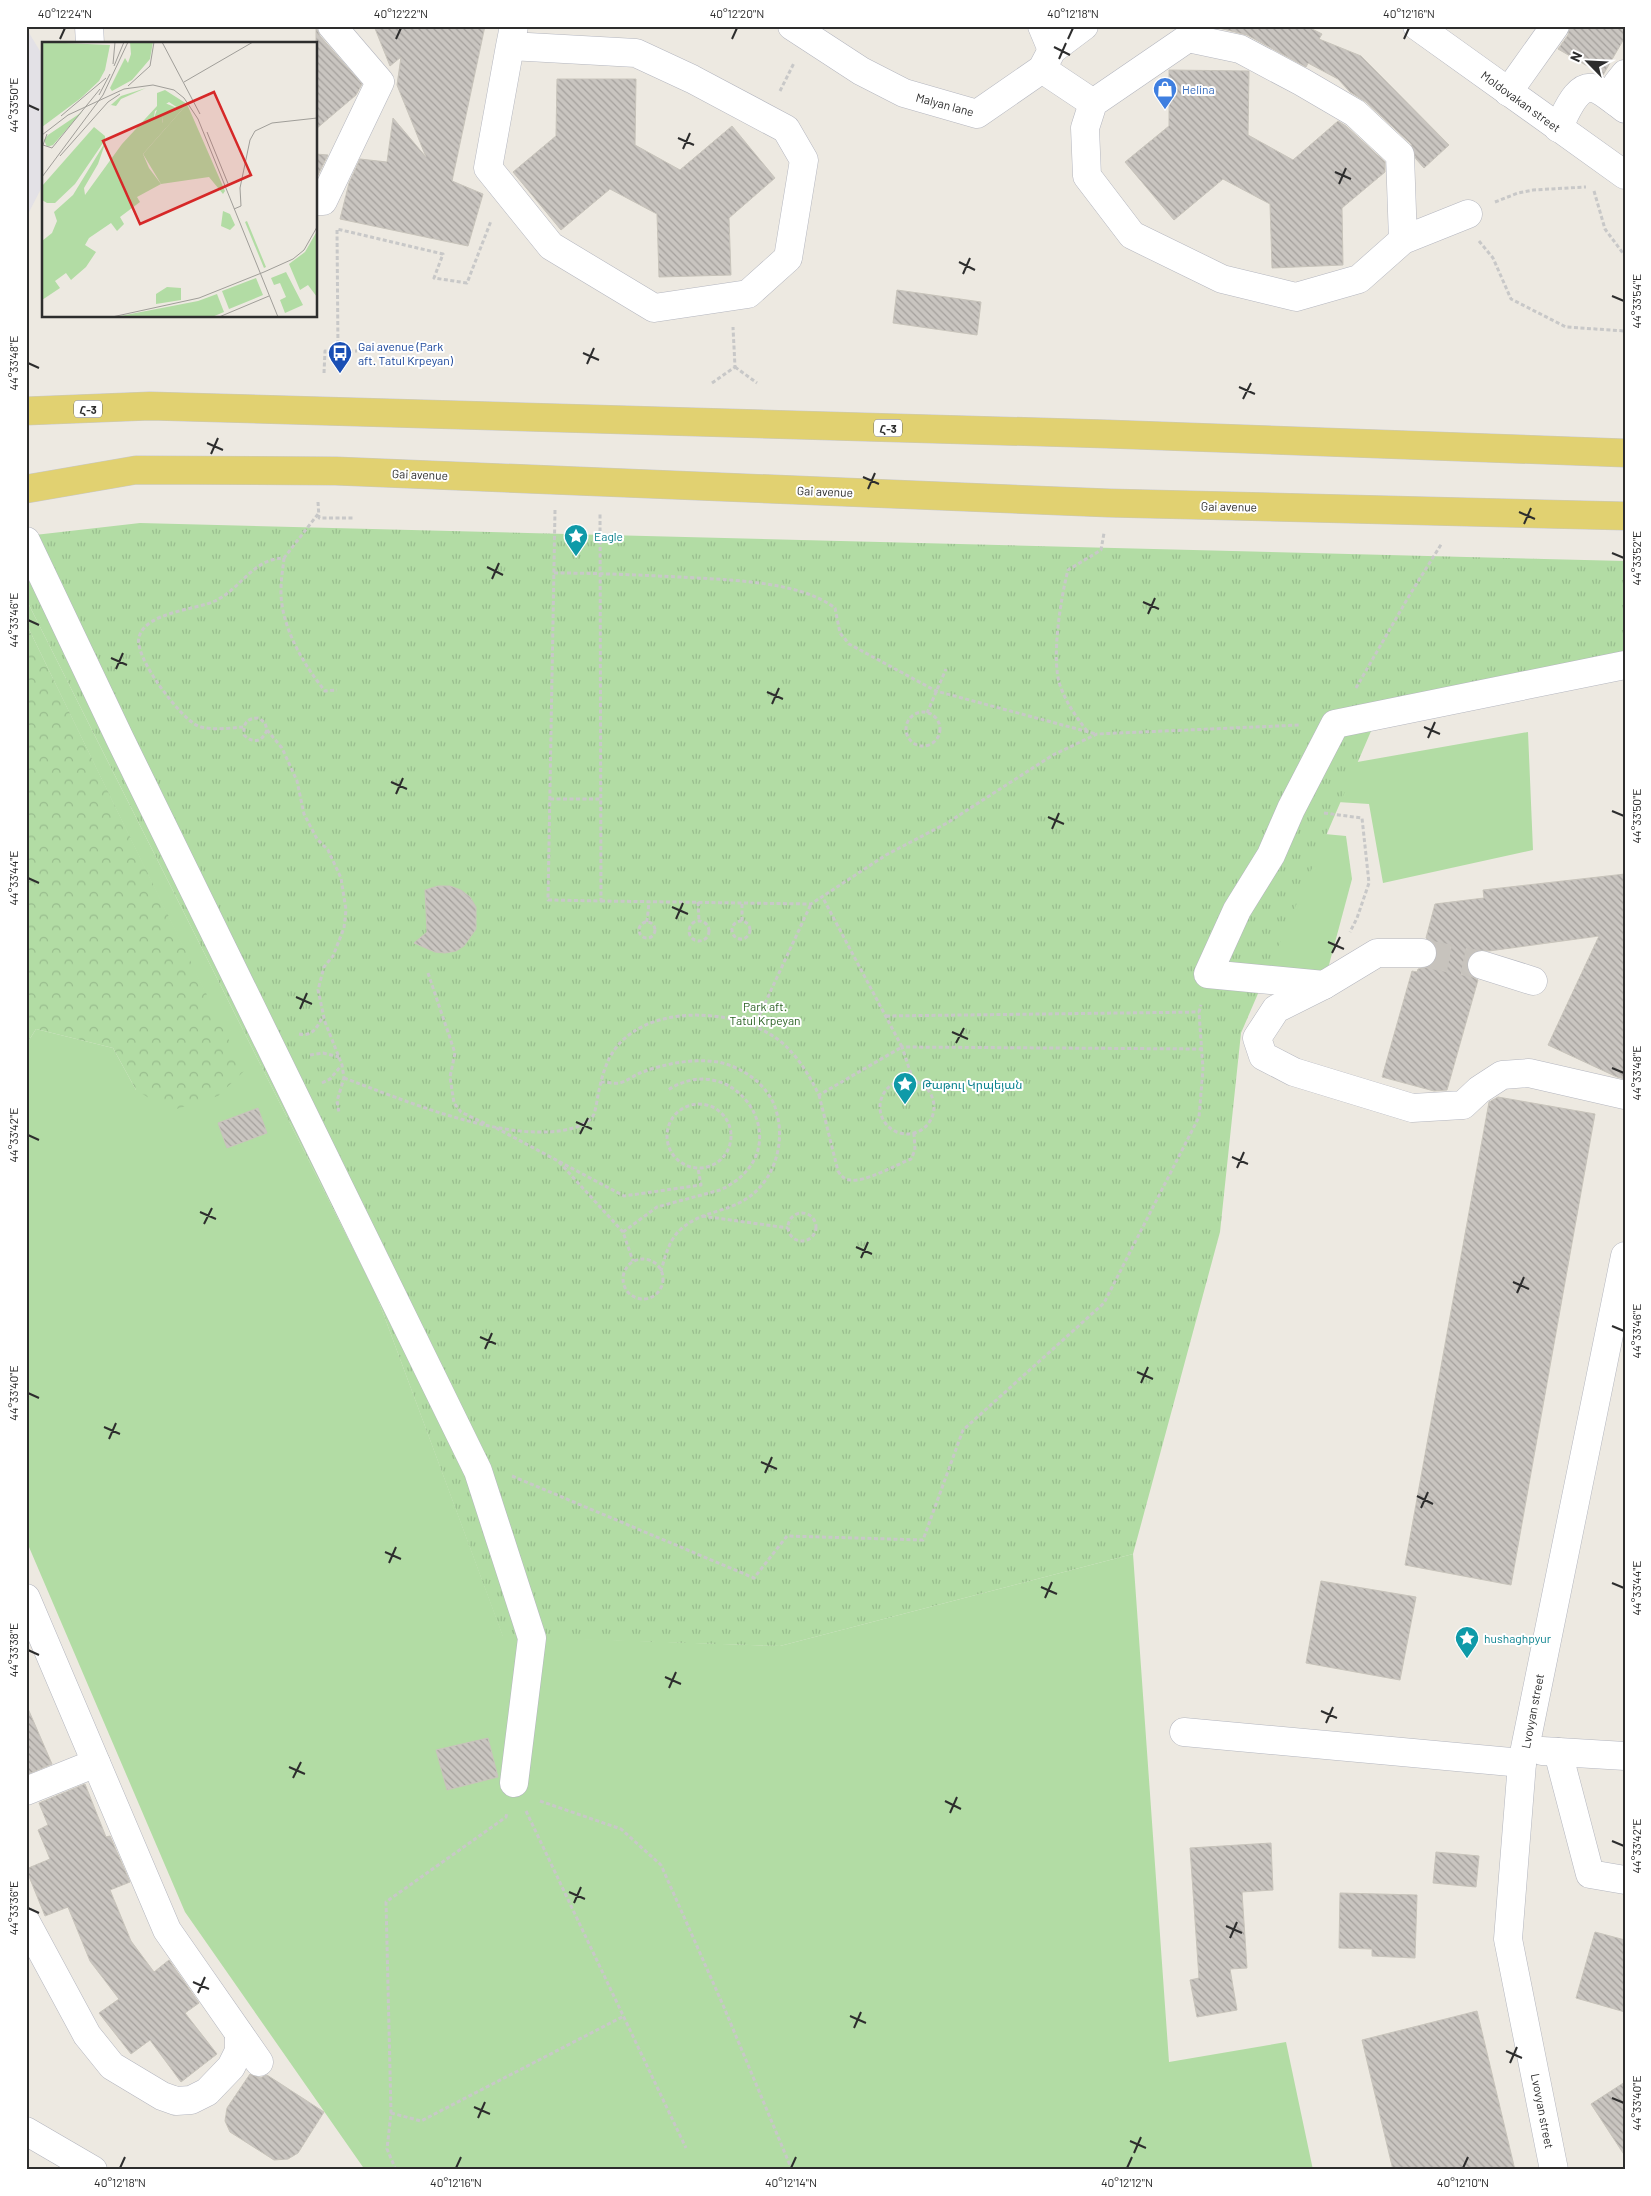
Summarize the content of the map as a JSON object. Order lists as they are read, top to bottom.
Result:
{
  "streets": {
    "main road": ["Հ-3", "Gai avenue"],
    "street": ["Moldovakan street", "Malyan lane", "Lvovyan street"]
  },
  "parks": ["Park aft. Tatul Krpeyan"],
  "places": {
    "shop": ["Helina"],
    "bus stop": ["Gai avenue (Park aft. Tatul Krpeyan)"],
    "place": ["Eagle", "Թաթուլ Կրպեյան", "hushaghpyur"]
  },
  "north": "top left",
  "coordinates": [
    "40°12'24\"N",
    "40°12'22\"N",
    "40°12'20\"N",
    "40°12'18\"N",
    "40°12'16\"N",
    "44°33'50\"E",
    "44°33'54\"E",
    "44°33'48\"E",
    "44°33'52\"E",
    "44°33'46\"E",
    "44°33'44\"E",
    "44°33'42\"E",
    "44°33'40\"E",
    "44°33'38\"E",
    "44°33'36\"E",
    "40°12'14\"N",
    "40°12'12\"N",
    "40°12'10\"N"
  ]
}
